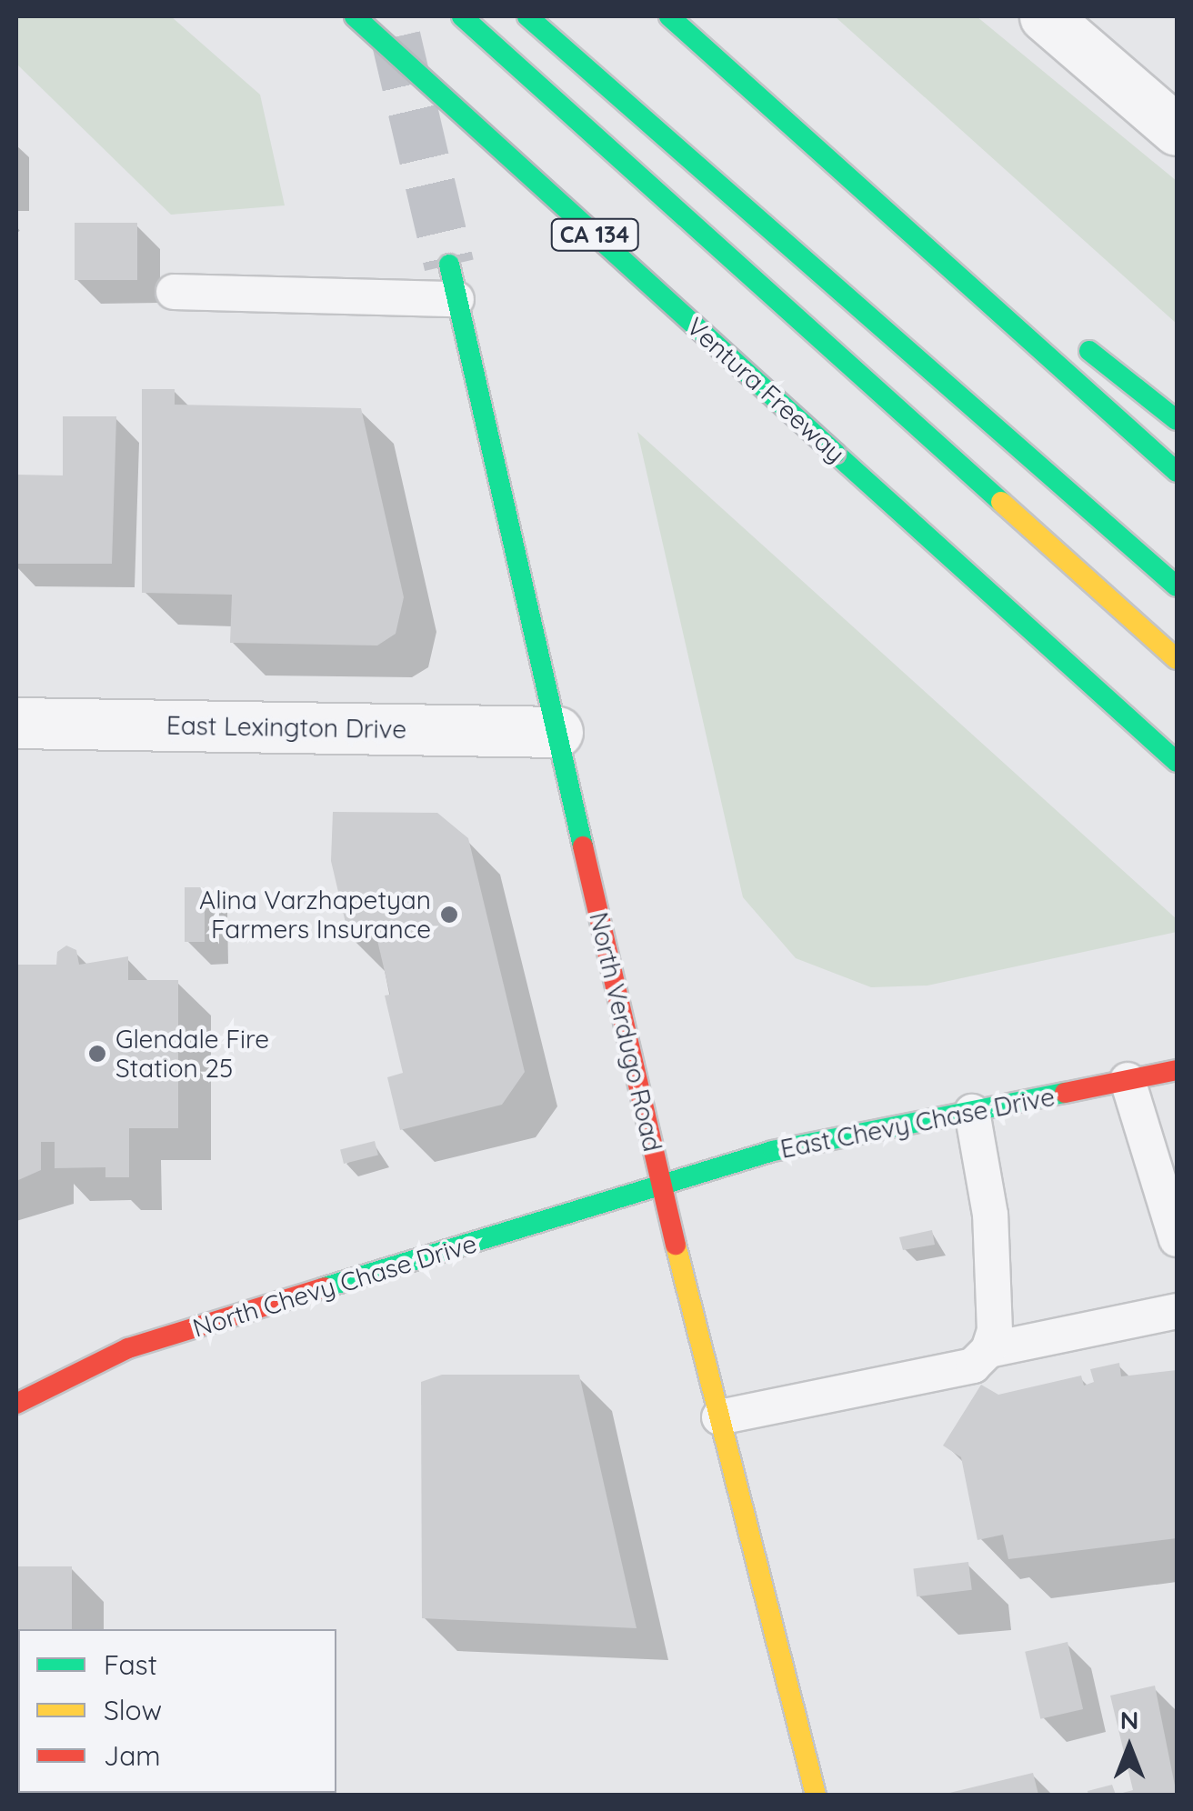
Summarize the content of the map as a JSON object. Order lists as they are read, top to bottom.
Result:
{
  "streets": {
    "main road": [
      "CA 134",
      "Ventura Freeway",
      "North Verdugo Road",
      "East Chevy Chase Drive",
      "North Chevy Chase Drive"
    ],
    "street": ["East Lexington Drive"]
  },
  "crossings": [
    ["East Lexington Drive", "North Verdugo Road"],
    ["North Verdugo Road", "East Chevy Chase Drive"],
    ["North Verdugo Road", "North Chevy Chase Drive"],
    ["East Chevy Chase Drive", "North Chevy Chase Drive"]
  ],
  "places": ["Alina Varzhapetyan Farmers Insurance", "Glendale Fire Station 25"],
  "legend": ["Fast", "Slow", "Jam"],
  "north": "top"
}
